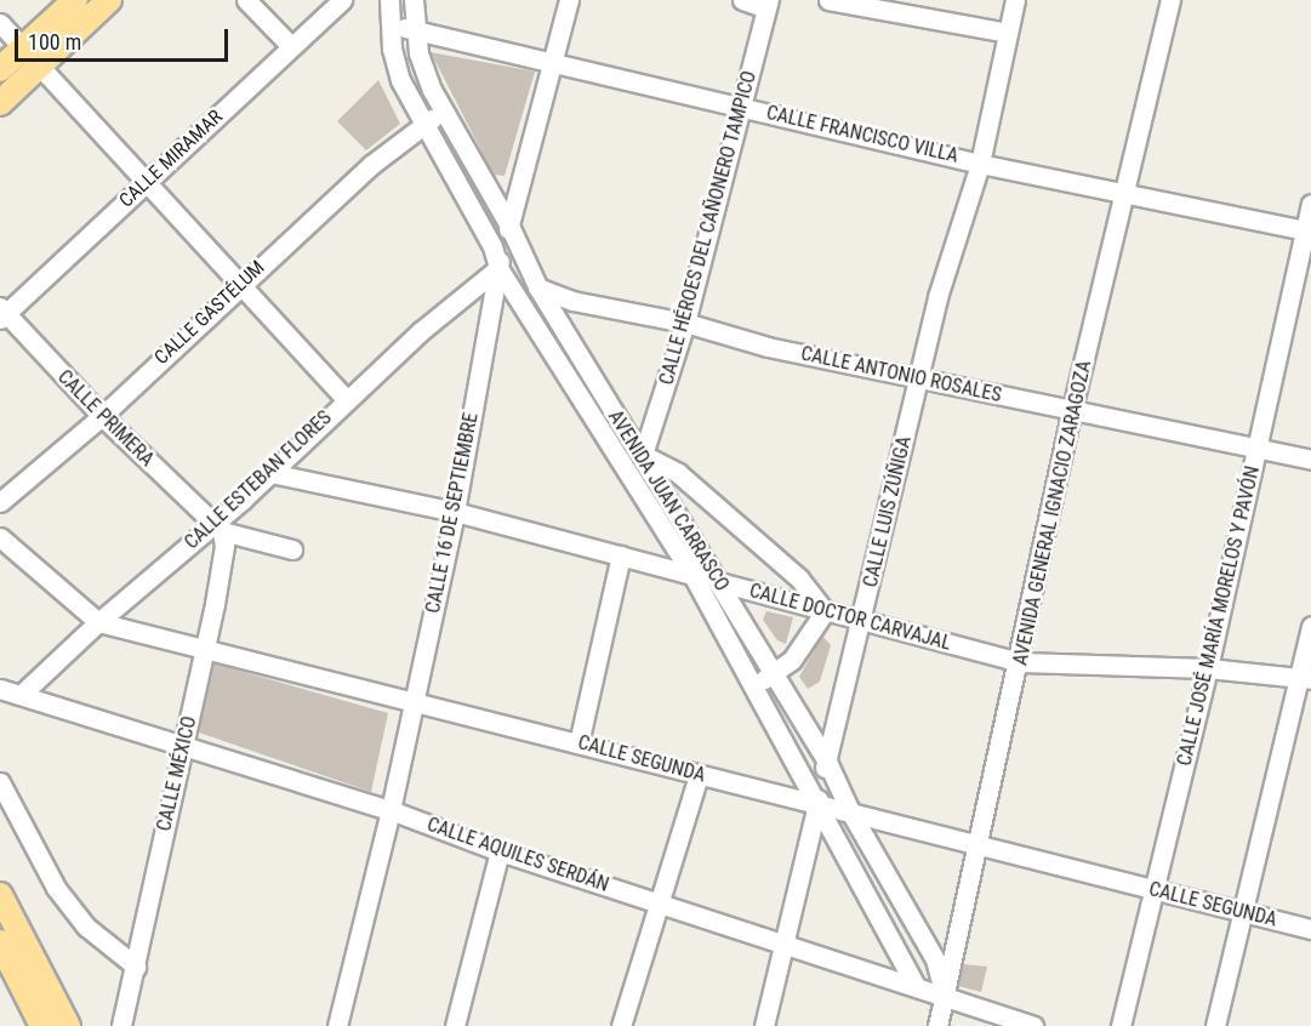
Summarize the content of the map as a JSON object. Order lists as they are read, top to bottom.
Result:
{
  "streets": {
    "street": [
      "CALLE FRANCISCO VILLA",
      "CALLE MIRAMAR",
      "CALLE HÉROES DEL CAÑONERO TAMPICO",
      "CALLE GASTÉLUM",
      "CALLE ANTONIO ROSALES",
      "CALLE PRIMERA",
      "CALLE ESTEBAN FLORES",
      "AVENIDA JUAN CARRASCO",
      "CALLE LUIS ZÚÑIGA",
      "CALLE 16 DE SEPTIEMBRE",
      "AVENIDA GENERAL IGNACIO ZARAGOZA",
      "CALLE JOSÉ MARÍA MORELOS Y PAVÓN",
      "CALLE DOCTOR CARVAJAL",
      "CALLE SEGUNDA",
      "CALLE MÉXICO",
      "CALLE AQUILES SERDÁN"
    ]
  },
  "crossings": [
    ["CALLE FRANCISCO VILLA", "CALLE HÉROES DEL CAÑONERO TAMPICO"],
    ["CALLE FRANCISCO VILLA", "AVENIDA JUAN CARRASCO"],
    ["CALLE FRANCISCO VILLA", "CALLE LUIS ZÚÑIGA"],
    ["CALLE FRANCISCO VILLA", "CALLE 16 DE SEPTIEMBRE"],
    ["CALLE FRANCISCO VILLA", "AVENIDA GENERAL IGNACIO ZARAGOZA"],
    ["CALLE FRANCISCO VILLA", "CALLE JOSÉ MARÍA MORELOS Y PAVÓN"],
    ["CALLE MIRAMAR", "CALLE PRIMERA"],
    ["CALLE HÉROES DEL CAÑONERO TAMPICO", "CALLE ANTONIO ROSALES"],
    ["CALLE HÉROES DEL CAÑONERO TAMPICO", "AVENIDA JUAN CARRASCO"],
    ["CALLE GASTÉLUM", "CALLE PRIMERA"],
    ["CALLE GASTÉLUM", "AVENIDA JUAN CARRASCO"],
    ["CALLE ANTONIO ROSALES", "CALLE ESTEBAN FLORES"],
    ["CALLE ANTONIO ROSALES", "AVENIDA JUAN CARRASCO"],
    ["CALLE ANTONIO ROSALES", "CALLE LUIS ZÚÑIGA"],
    ["CALLE ANTONIO ROSALES", "CALLE 16 DE SEPTIEMBRE"],
    ["CALLE ANTONIO ROSALES", "AVENIDA GENERAL IGNACIO ZARAGOZA"],
    ["CALLE ANTONIO ROSALES", "CALLE JOSÉ MARÍA MORELOS Y PAVÓN"],
    ["CALLE PRIMERA", "CALLE ESTEBAN FLORES"],
    ["CALLE PRIMERA", "CALLE MÉXICO"],
    ["CALLE ESTEBAN FLORES", "AVENIDA JUAN CARRASCO"],
    ["CALLE ESTEBAN FLORES", "CALLE 16 DE SEPTIEMBRE"],
    ["CALLE ESTEBAN FLORES", "CALLE DOCTOR CARVAJAL"],
    ["CALLE ESTEBAN FLORES", "CALLE SEGUNDA"],
    ["CALLE ESTEBAN FLORES", "CALLE MÉXICO"],
    ["CALLE ESTEBAN FLORES", "CALLE AQUILES SERDÁN"],
    ["AVENIDA JUAN CARRASCO", "CALLE LUIS ZÚÑIGA"],
    ["AVENIDA JUAN CARRASCO", "CALLE 16 DE SEPTIEMBRE"],
    ["AVENIDA JUAN CARRASCO", "AVENIDA GENERAL IGNACIO ZARAGOZA"],
    ["AVENIDA JUAN CARRASCO", "CALLE DOCTOR CARVAJAL"],
    ["AVENIDA JUAN CARRASCO", "CALLE SEGUNDA"],
    ["AVENIDA JUAN CARRASCO", "CALLE AQUILES SERDÁN"],
    ["CALLE LUIS ZÚÑIGA", "CALLE DOCTOR CARVAJAL"],
    ["CALLE LUIS ZÚÑIGA", "CALLE SEGUNDA"],
    ["CALLE LUIS ZÚÑIGA", "CALLE AQUILES SERDÁN"],
    ["CALLE 16 DE SEPTIEMBRE", "CALLE DOCTOR CARVAJAL"],
    ["CALLE 16 DE SEPTIEMBRE", "CALLE SEGUNDA"],
    ["CALLE 16 DE SEPTIEMBRE", "CALLE AQUILES SERDÁN"],
    ["AVENIDA GENERAL IGNACIO ZARAGOZA", "CALLE DOCTOR CARVAJAL"],
    ["AVENIDA GENERAL IGNACIO ZARAGOZA", "CALLE SEGUNDA"],
    ["AVENIDA GENERAL IGNACIO ZARAGOZA", "CALLE AQUILES SERDÁN"],
    ["CALLE JOSÉ MARÍA MORELOS Y PAVÓN", "CALLE DOCTOR CARVAJAL"],
    ["CALLE JOSÉ MARÍA MORELOS Y PAVÓN", "CALLE SEGUNDA"],
    ["CALLE SEGUNDA", "CALLE MÉXICO"],
    ["CALLE MÉXICO", "CALLE AQUILES SERDÁN"]
  ],
  "scale_bar": "100 m"
}
